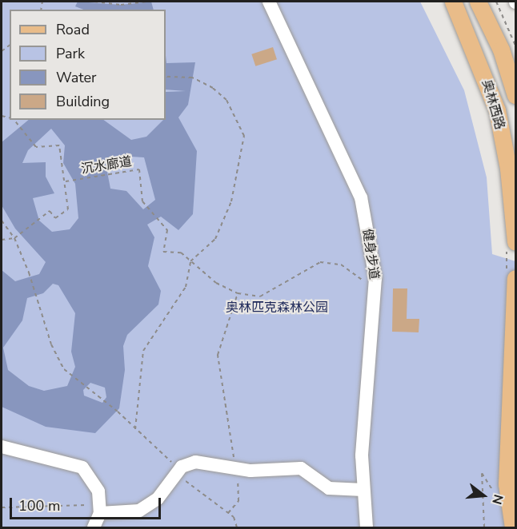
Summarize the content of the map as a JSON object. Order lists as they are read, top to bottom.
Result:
{
  "streets": {
    "main road": ["奥林西路"],
    "street": ["健身步道"],
    "path": ["沉水廊道"]
  },
  "parks": ["奥林匹克森林公园"],
  "legend": [
    "Road",
    "Park",
    "Water",
    "Building"
  ],
  "scale_bar": "100 m",
  "north": "right"
}
